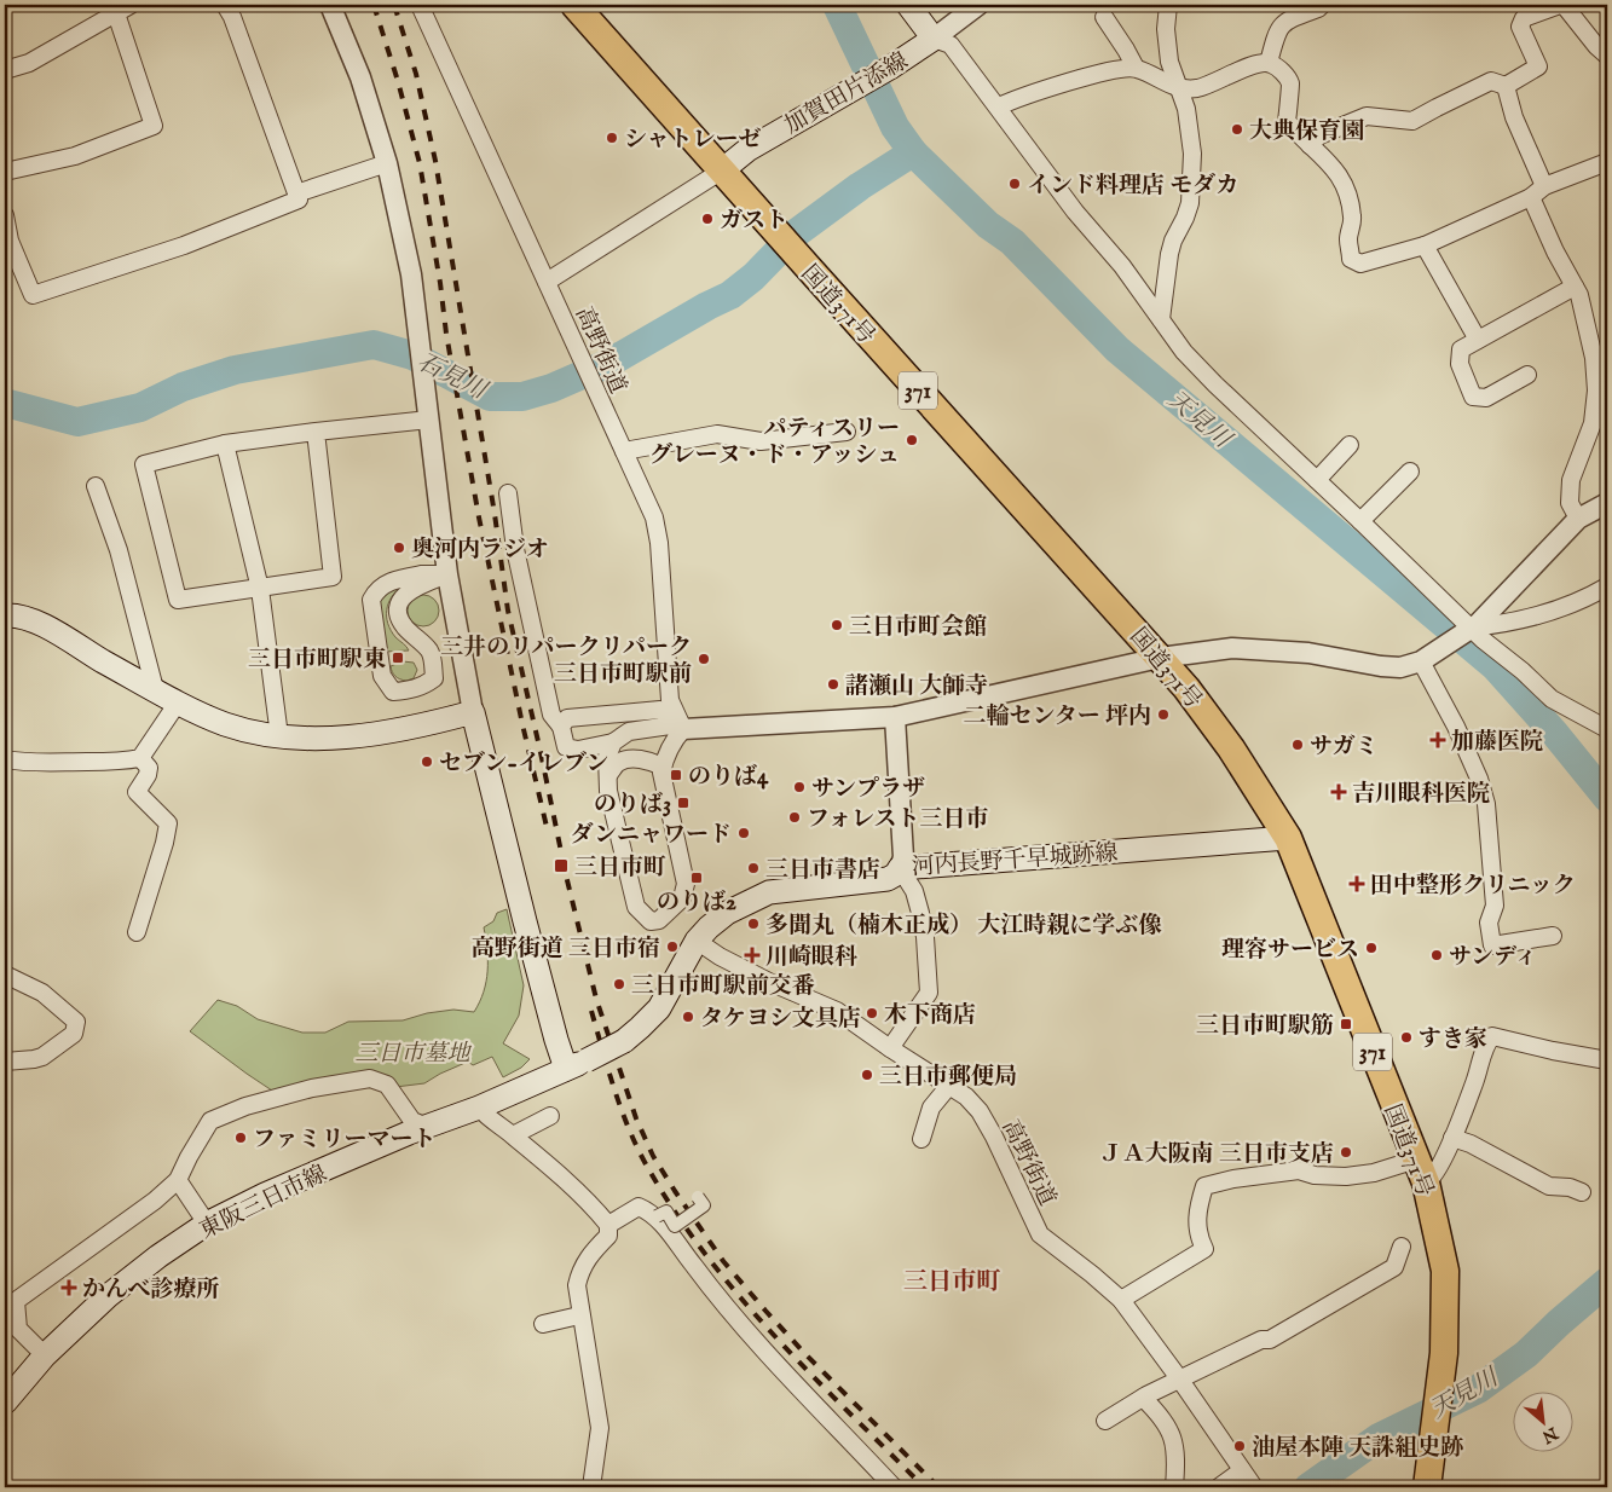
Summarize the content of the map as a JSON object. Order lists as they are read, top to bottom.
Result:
{
  "streets": {
    "highway": ["国道371号", "371"],
    "main road": ["加賀田片添線", "河内長野千早城跡線", "東阪三日市線"],
    "street": ["高野街道"]
  },
  "crossings": [
    ["加賀田片添線", "国道371号"],
    ["国道371号", "河内長野千早城跡線"],
    ["高野街道", "河内長野千早城跡線"],
    ["河内長野千早城跡線", "東阪三日市線"]
  ],
  "districts": ["三日市町"],
  "water": ["石見川", "天見川"],
  "parks": ["三日市墓地"],
  "places": {
    "other": [
      "大典保育園",
      "シャトレーゼ",
      "インド料理店 モダカ",
      "ガスト",
      "パティスリー グレーヌ・ド・アッシュ",
      "奥河内ラジオ",
      "三日市町会館",
      "三井のリパークリパーク 三日市町駅前",
      "諸瀬山 大師寺",
      "二輪センター 坪内",
      "サガミ",
      "セブン-イレブン",
      "サンプラザ",
      "フォレスト三日市",
      "ダンニャワード",
      "三日市書店",
      "多聞丸（楠木正成） 大江時親に学ぶ像",
      "高野街道 三日市宿",
      "理容サービス",
      "サンディ",
      "三日市町駅前交番",
      "木下商店",
      "タケヨシ文具店",
      "すき家",
      "三日市郵便局",
      "ファミリーマート",
      "ＪＡ大阪南 三日市支店",
      "油屋本陣 天誅組史跡"
    ],
    "transit": [
      "三日市町駅東",
      "のりば4",
      "のりば3",
      "三日市町",
      "のりば2",
      "三日市町駅筋"
    ],
    "health": [
      "加藤医院",
      "吉川眼科医院",
      "田中整形クリニック",
      "川崎眼科",
      "かんべ診療所"
    ]
  },
  "north": "bottom right"
}
